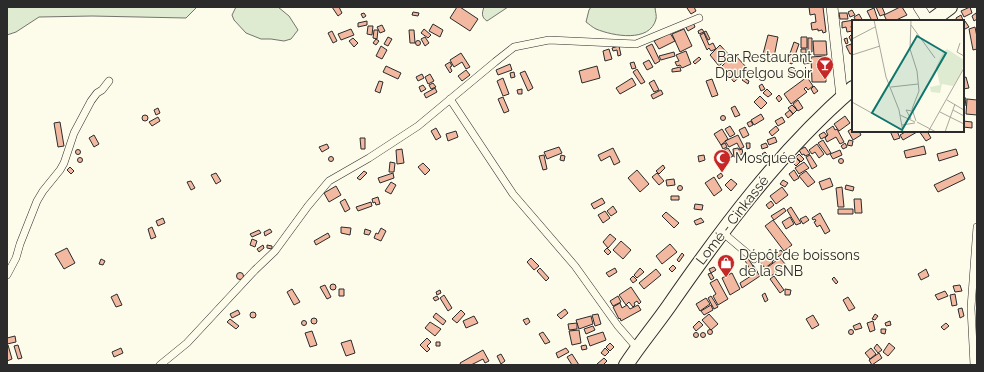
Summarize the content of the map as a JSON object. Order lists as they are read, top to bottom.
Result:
{
  "streets": {
    "highway": ["Lomé - Cinkassé"]
  },
  "places": {
    "bar": ["Bar Restaurant Dpufelgou Soir"],
    "mosque": ["Mosquée"],
    "shop": ["Dépôt de boissons de la SNB"]
  }
}
